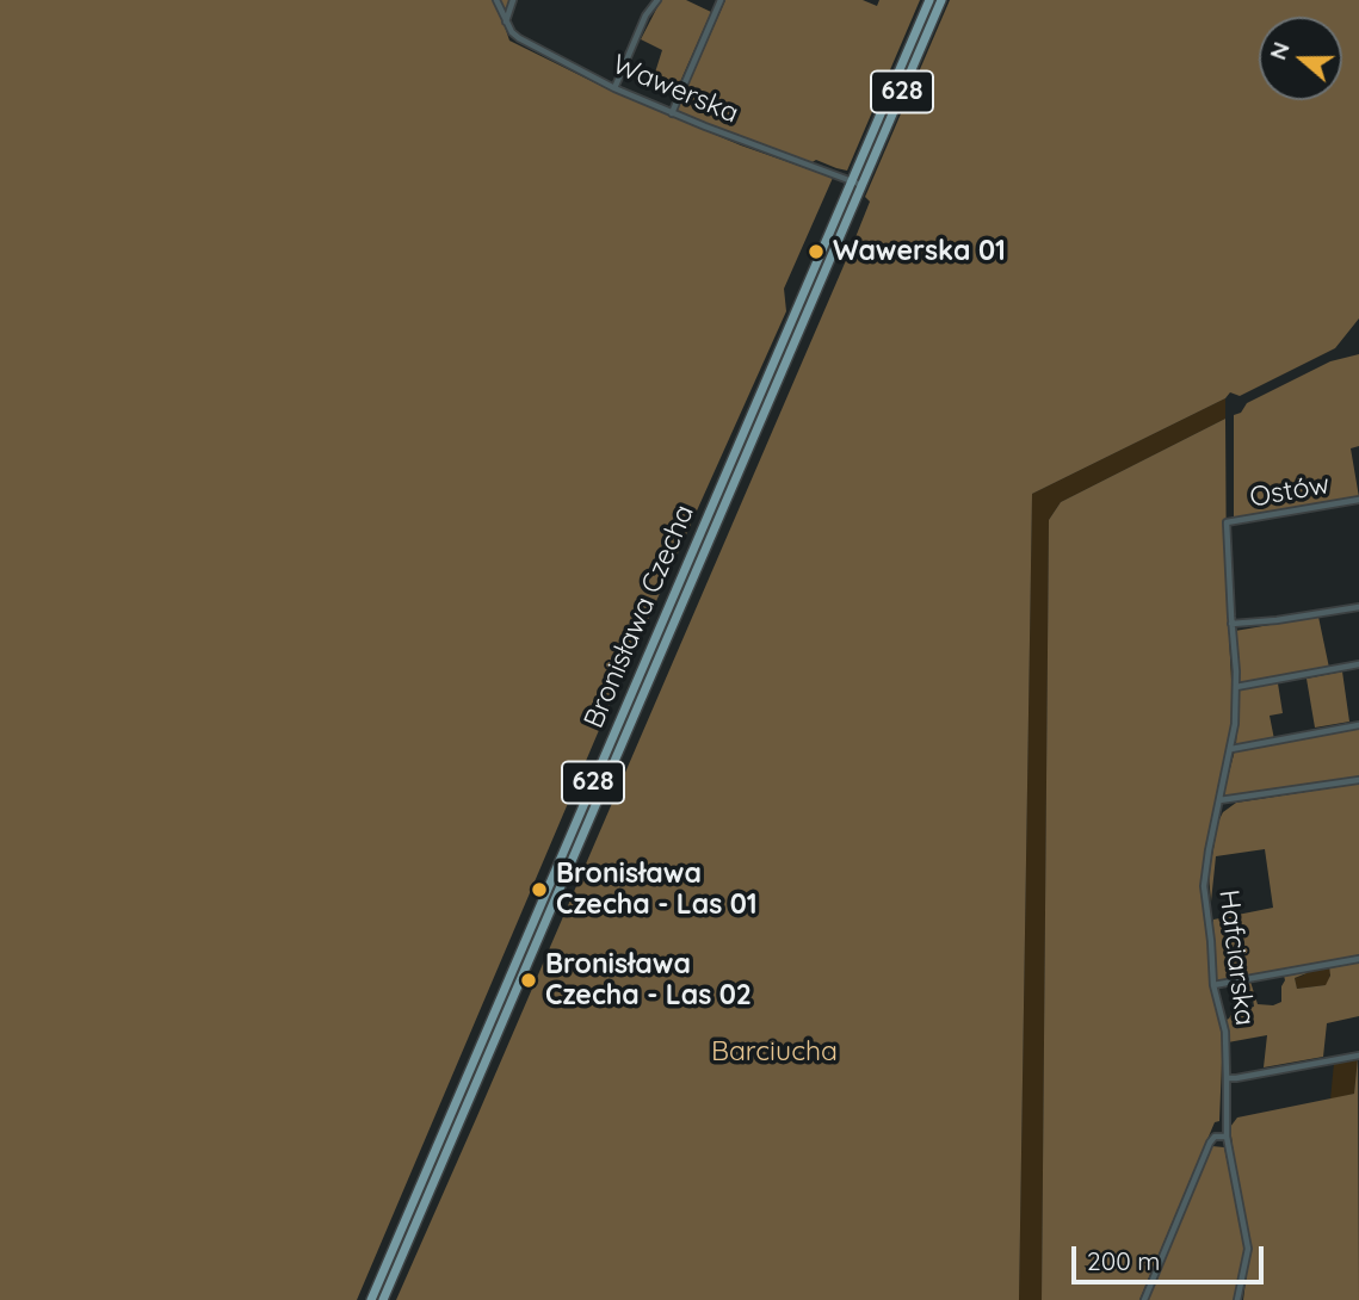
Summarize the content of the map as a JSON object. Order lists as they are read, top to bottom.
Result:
{
  "streets": {
    "main road": ["628", "Bronisława Czecha"],
    "street": ["Wawerska", "Ostów", "Hafciarska"]
  },
  "crossings": [
    ["Wawerska", "628"],
    ["Wawerska", "Bronisława Czecha"],
    ["628", "Bronisława Czecha"],
    ["Ostów", "Hafciarska"]
  ],
  "parks": ["Barciucha"],
  "places": ["Wawerska 01", "Bronisława Czecha - Las 01", "Bronisława Czecha - Las 02"],
  "scale_bar": "200 m",
  "north": "left"
}
